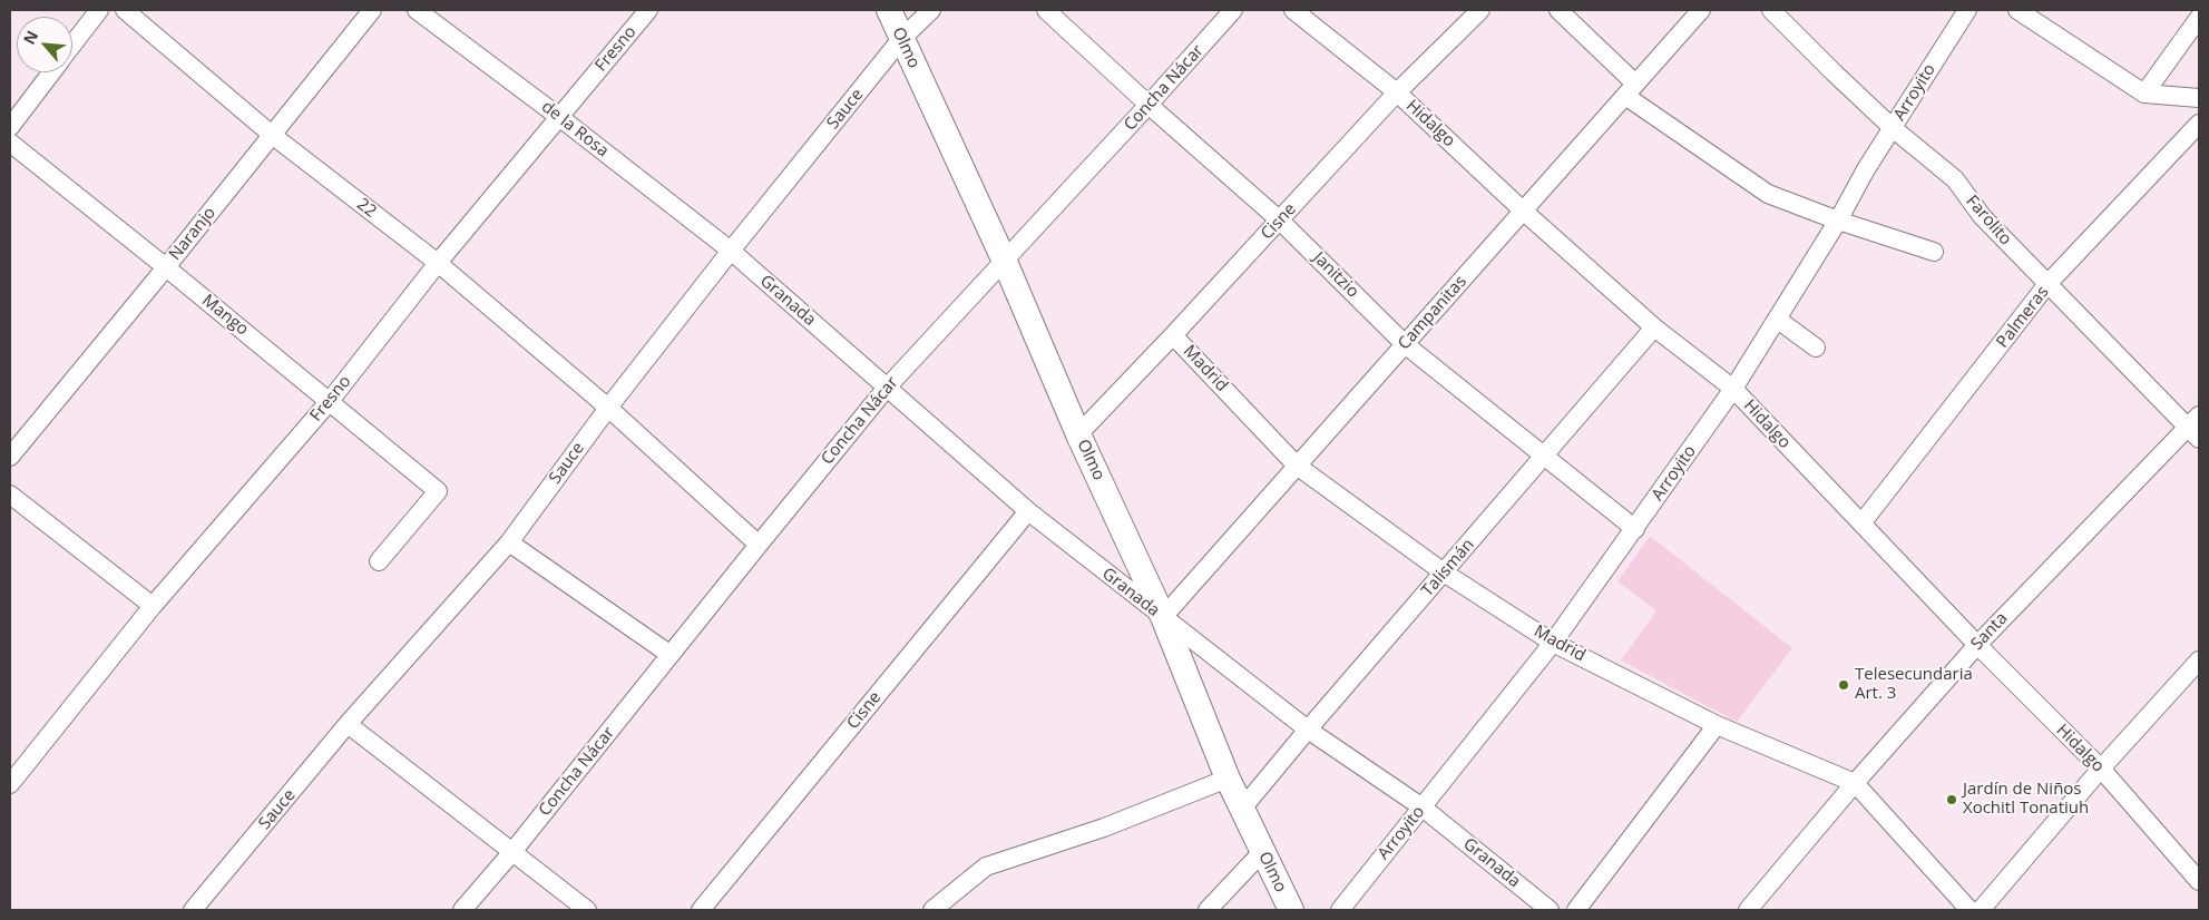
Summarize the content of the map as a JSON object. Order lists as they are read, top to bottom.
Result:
{
  "streets": {
    "main road": ["Olmo"],
    "street": [
      "Fresno",
      "Concha Nácar",
      "Arroyito",
      "Sauce",
      "Hidalgo",
      "de la Rosa",
      "22",
      "Farolito",
      "Cisne",
      "Naranjo",
      "Janitzio",
      "Granada",
      "Campanitas",
      "Mango",
      "Palmeras",
      "Madrid",
      "Talismán",
      "Santa"
    ]
  },
  "crossings": [
    ["Olmo", "Concha Nácar"],
    ["Olmo", "Sauce"],
    ["Olmo", "Cisne"],
    ["Olmo", "Granada"],
    ["Olmo", "Campanitas"],
    ["Olmo", "Talismán"],
    ["Fresno", "de la Rosa"],
    ["Fresno", "22"],
    ["Fresno", "Mango"],
    ["Concha Nácar", "22"],
    ["Concha Nácar", "Janitzio"],
    ["Concha Nácar", "Granada"],
    ["Arroyito", "Hidalgo"],
    ["Arroyito", "Farolito"],
    ["Arroyito", "Janitzio"],
    ["Arroyito", "Granada"],
    ["Arroyito", "Madrid"],
    ["Sauce", "de la Rosa"],
    ["Sauce", "22"],
    ["Sauce", "Granada"],
    ["Hidalgo", "Cisne"],
    ["Hidalgo", "Campanitas"],
    ["Hidalgo", "Palmeras"],
    ["Hidalgo", "Talismán"],
    ["Hidalgo", "Santa"],
    ["de la Rosa", "Granada"],
    ["22", "Naranjo"],
    ["Farolito", "Palmeras"],
    ["Farolito", "Santa"],
    ["Cisne", "Janitzio"],
    ["Cisne", "Granada"],
    ["Cisne", "Madrid"],
    ["Naranjo", "Mango"],
    ["Janitzio", "Campanitas"],
    ["Janitzio", "Talismán"],
    ["Granada", "Campanitas"],
    ["Granada", "Talismán"],
    ["Campanitas", "Madrid"],
    ["Madrid", "Talismán"],
    ["Madrid", "Santa"]
  ],
  "places": ["Telesecundaria Art. 3", "Jardín de Niños Xochitl Tonatiuh"],
  "north": "top left"
}
